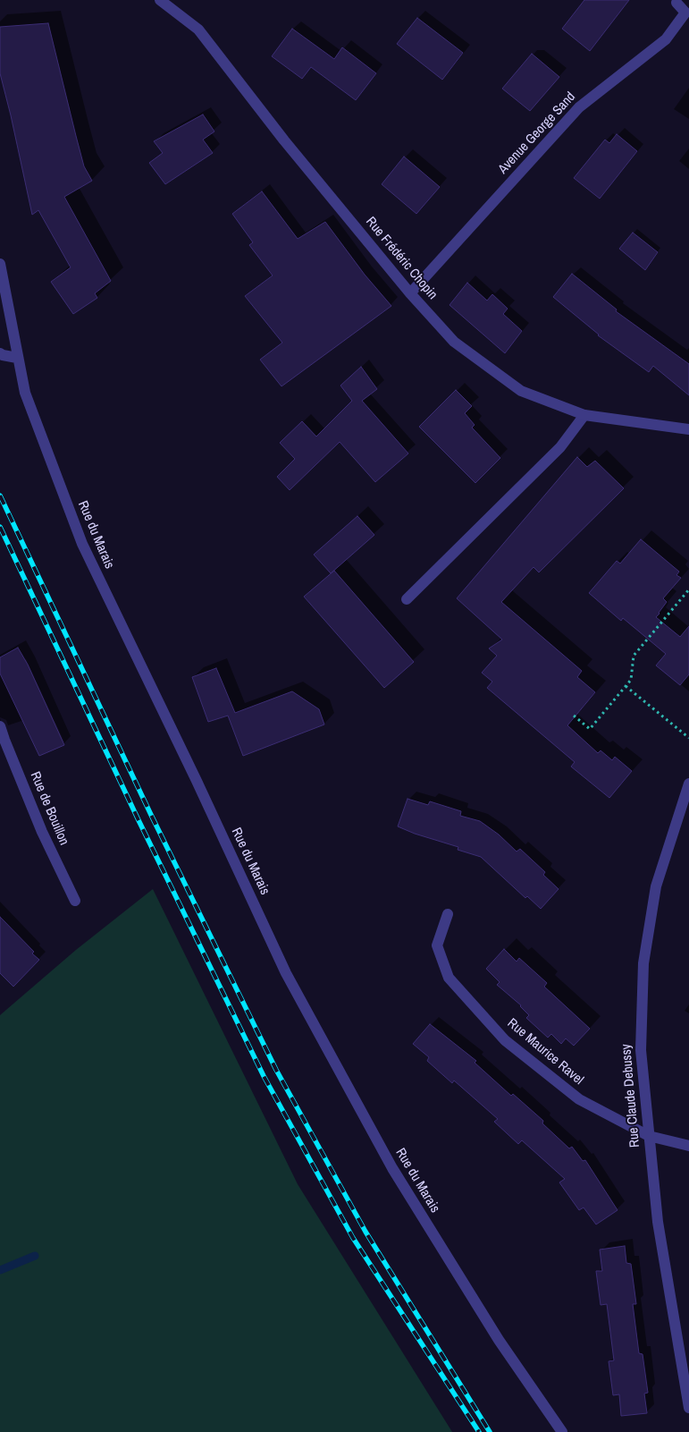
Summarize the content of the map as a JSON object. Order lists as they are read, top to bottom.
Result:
{
  "streets": {
    "street": [
      "Avenue George Sand",
      "Rue Frédéric Chopin",
      "Rue du Marais",
      "Rue de Bouillon",
      "Rue Maurice Ravel",
      "Rue Claude Debussy"
    ]
  },
  "crossings": [
    ["Avenue George Sand", "Rue Frédéric Chopin"],
    ["Rue Maurice Ravel", "Rue Claude Debussy"]
  ]
}
